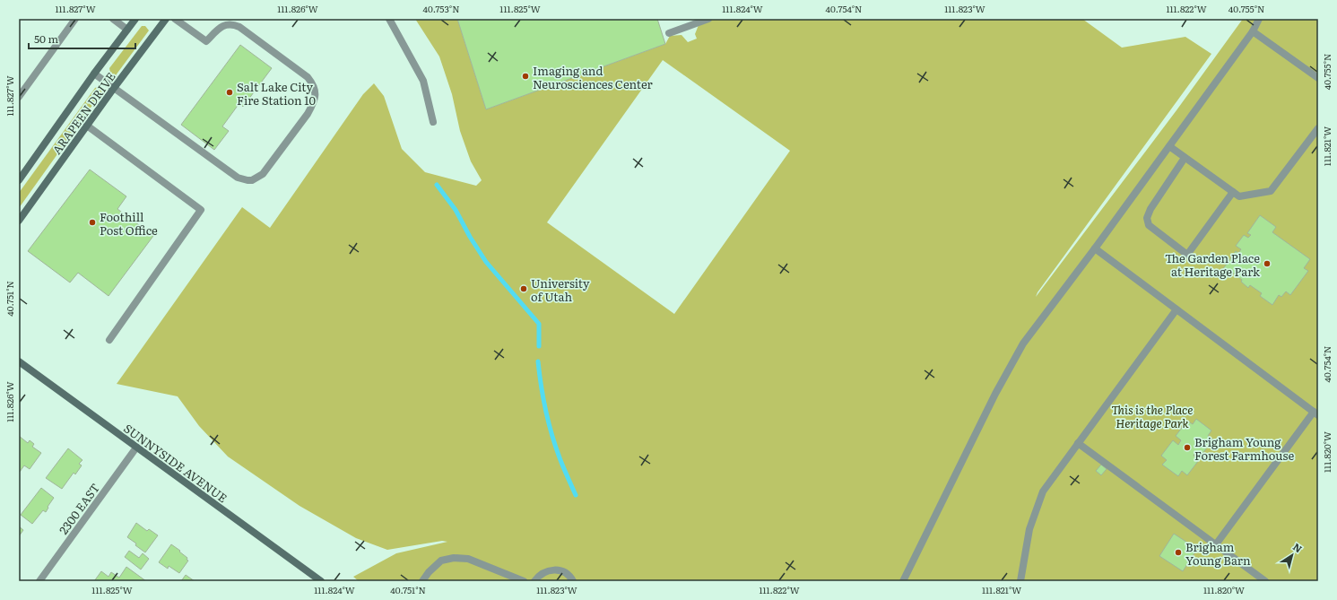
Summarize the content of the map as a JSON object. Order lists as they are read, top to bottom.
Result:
{
  "streets": {
    "street": ["ARAPEEN DRIVE", "SUNNYSIDE AVENUE", "2300 EAST"]
  },
  "crossings": [
    ["SUNNYSIDE AVENUE", "2300 EAST"]
  ],
  "parks": ["This is the Place Heritage Park"],
  "places": [
    "Imaging and Neurosciences Center",
    "Salt Lake City Fire Station 10",
    "Foothill Post Office",
    "The Garden Place at Heritage Park",
    "University of Utah",
    "Brigham Young Forest Farmhouse",
    "Brigham Young Barn"
  ],
  "scale_bar": "50 m",
  "north": "top right",
  "coordinates": [
    "111.827°W",
    "111.826°W",
    "40.753°N",
    "111.825°W",
    "111.824°W",
    "40.754°N",
    "111.823°W",
    "111.822°W",
    "40.755°N",
    "111.821°W",
    "40.751°N",
    "111.820°W"
  ]
}
